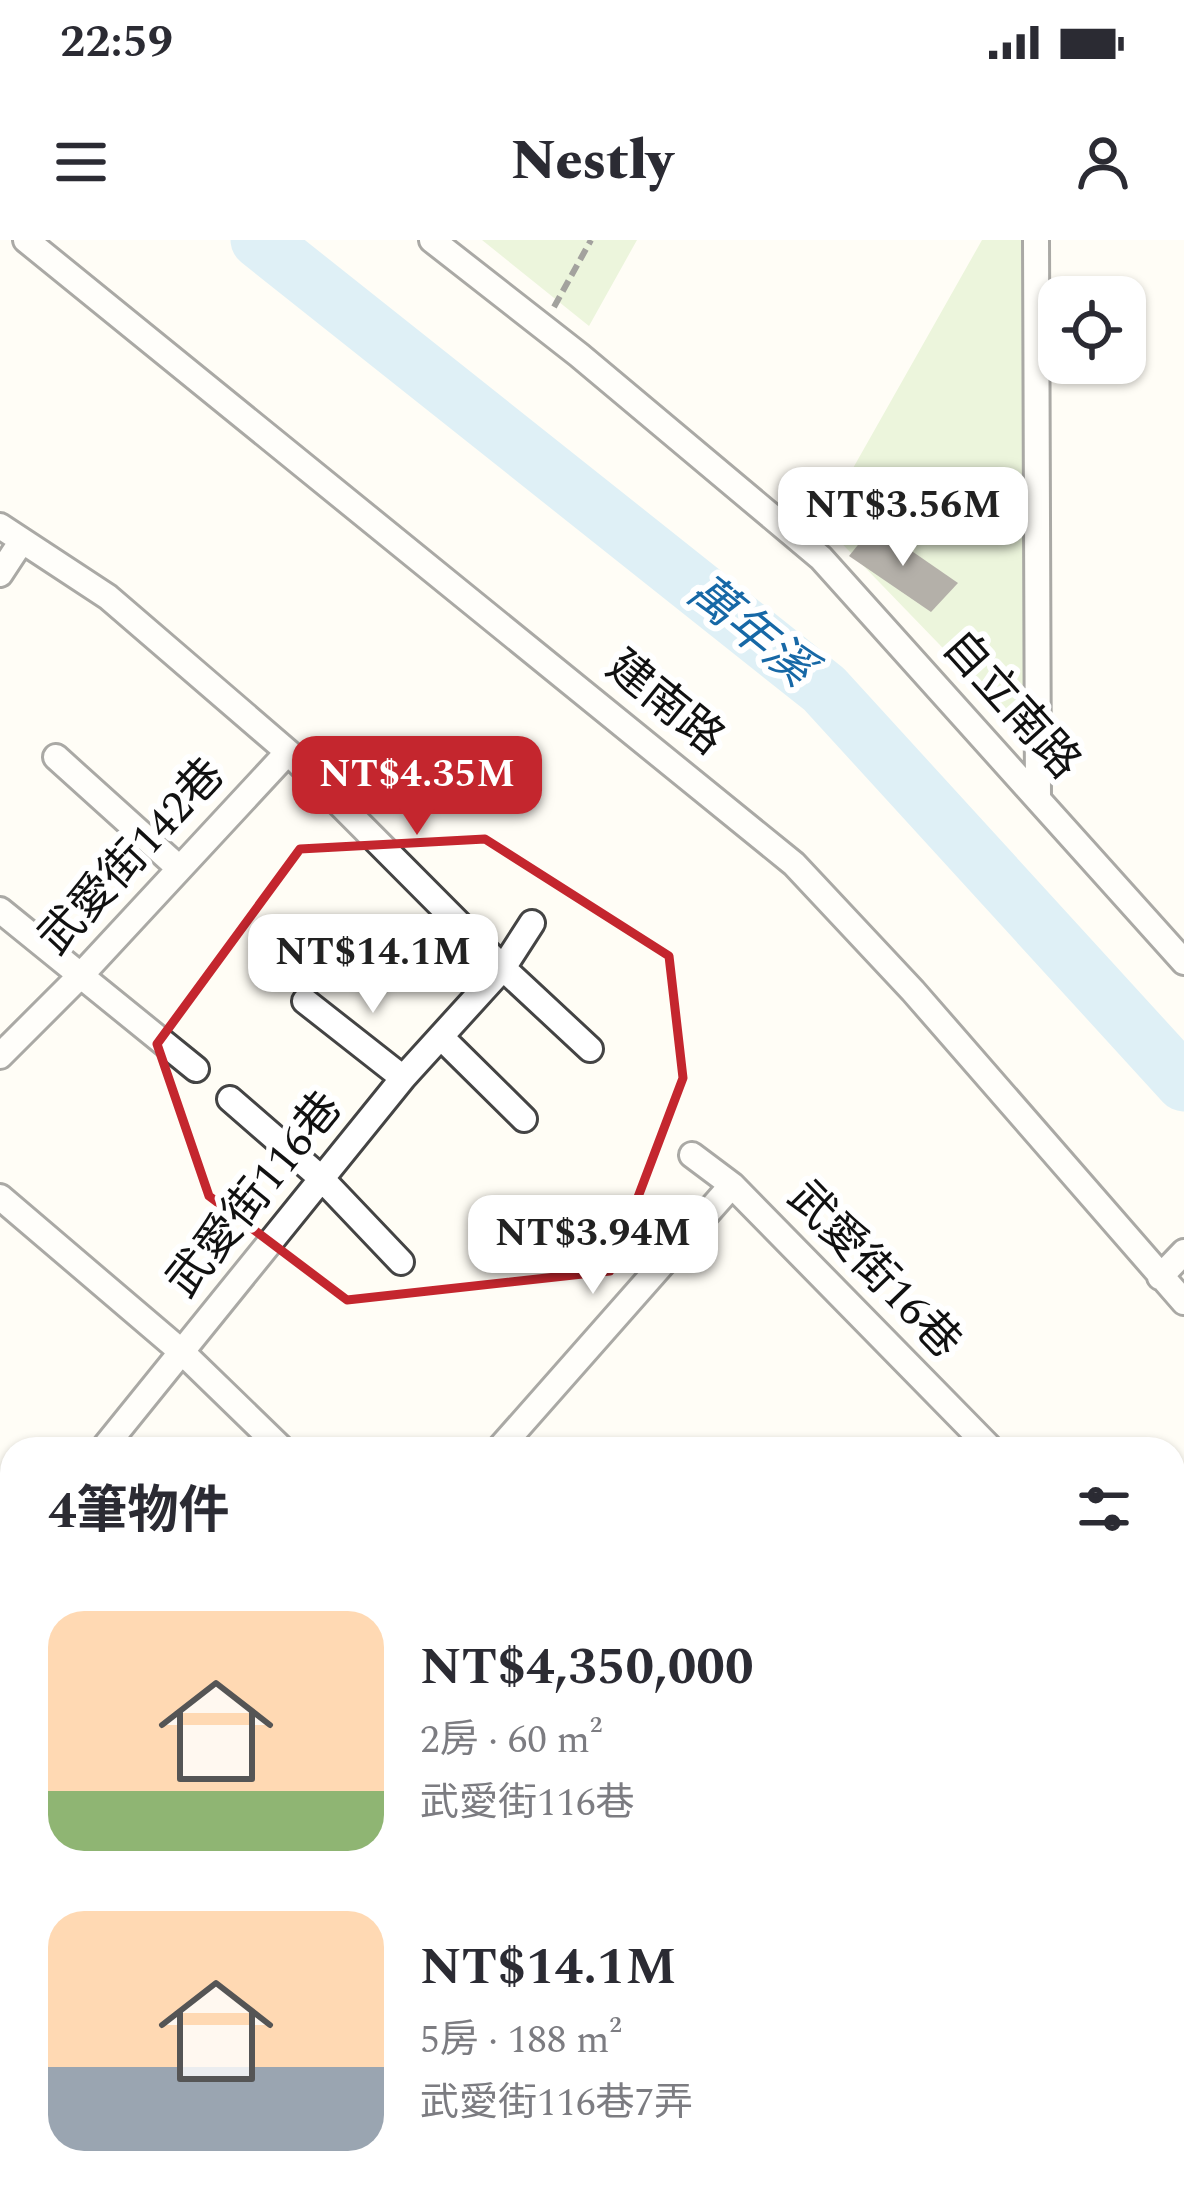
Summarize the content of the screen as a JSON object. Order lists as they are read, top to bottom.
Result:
{
  "streets": {
    "street": [
      "建南路",
      "自立南路",
      "武愛街142巷",
      "武愛街116巷",
      "武愛街16巷"
    ]
  },
  "water": ["萬年溪"],
  "page": {
    "status": "22:59",
    "header": "Nestly",
    "price": [
      "NT$3.56M",
      "NT$4.35M",
      "NT$14.1M",
      "NT$3.94M"
    ],
    "heading": "4筆物件",
    "list": [
      {
        "name": "NT$4,350,000",
        "note": "2房 · 60 m² · 武愛街116巷"
      },
      {
        "name": "NT$14.1M",
        "note": "5房 · 188 m² · 武愛街116巷7弄"
      }
    ]
  }
}
